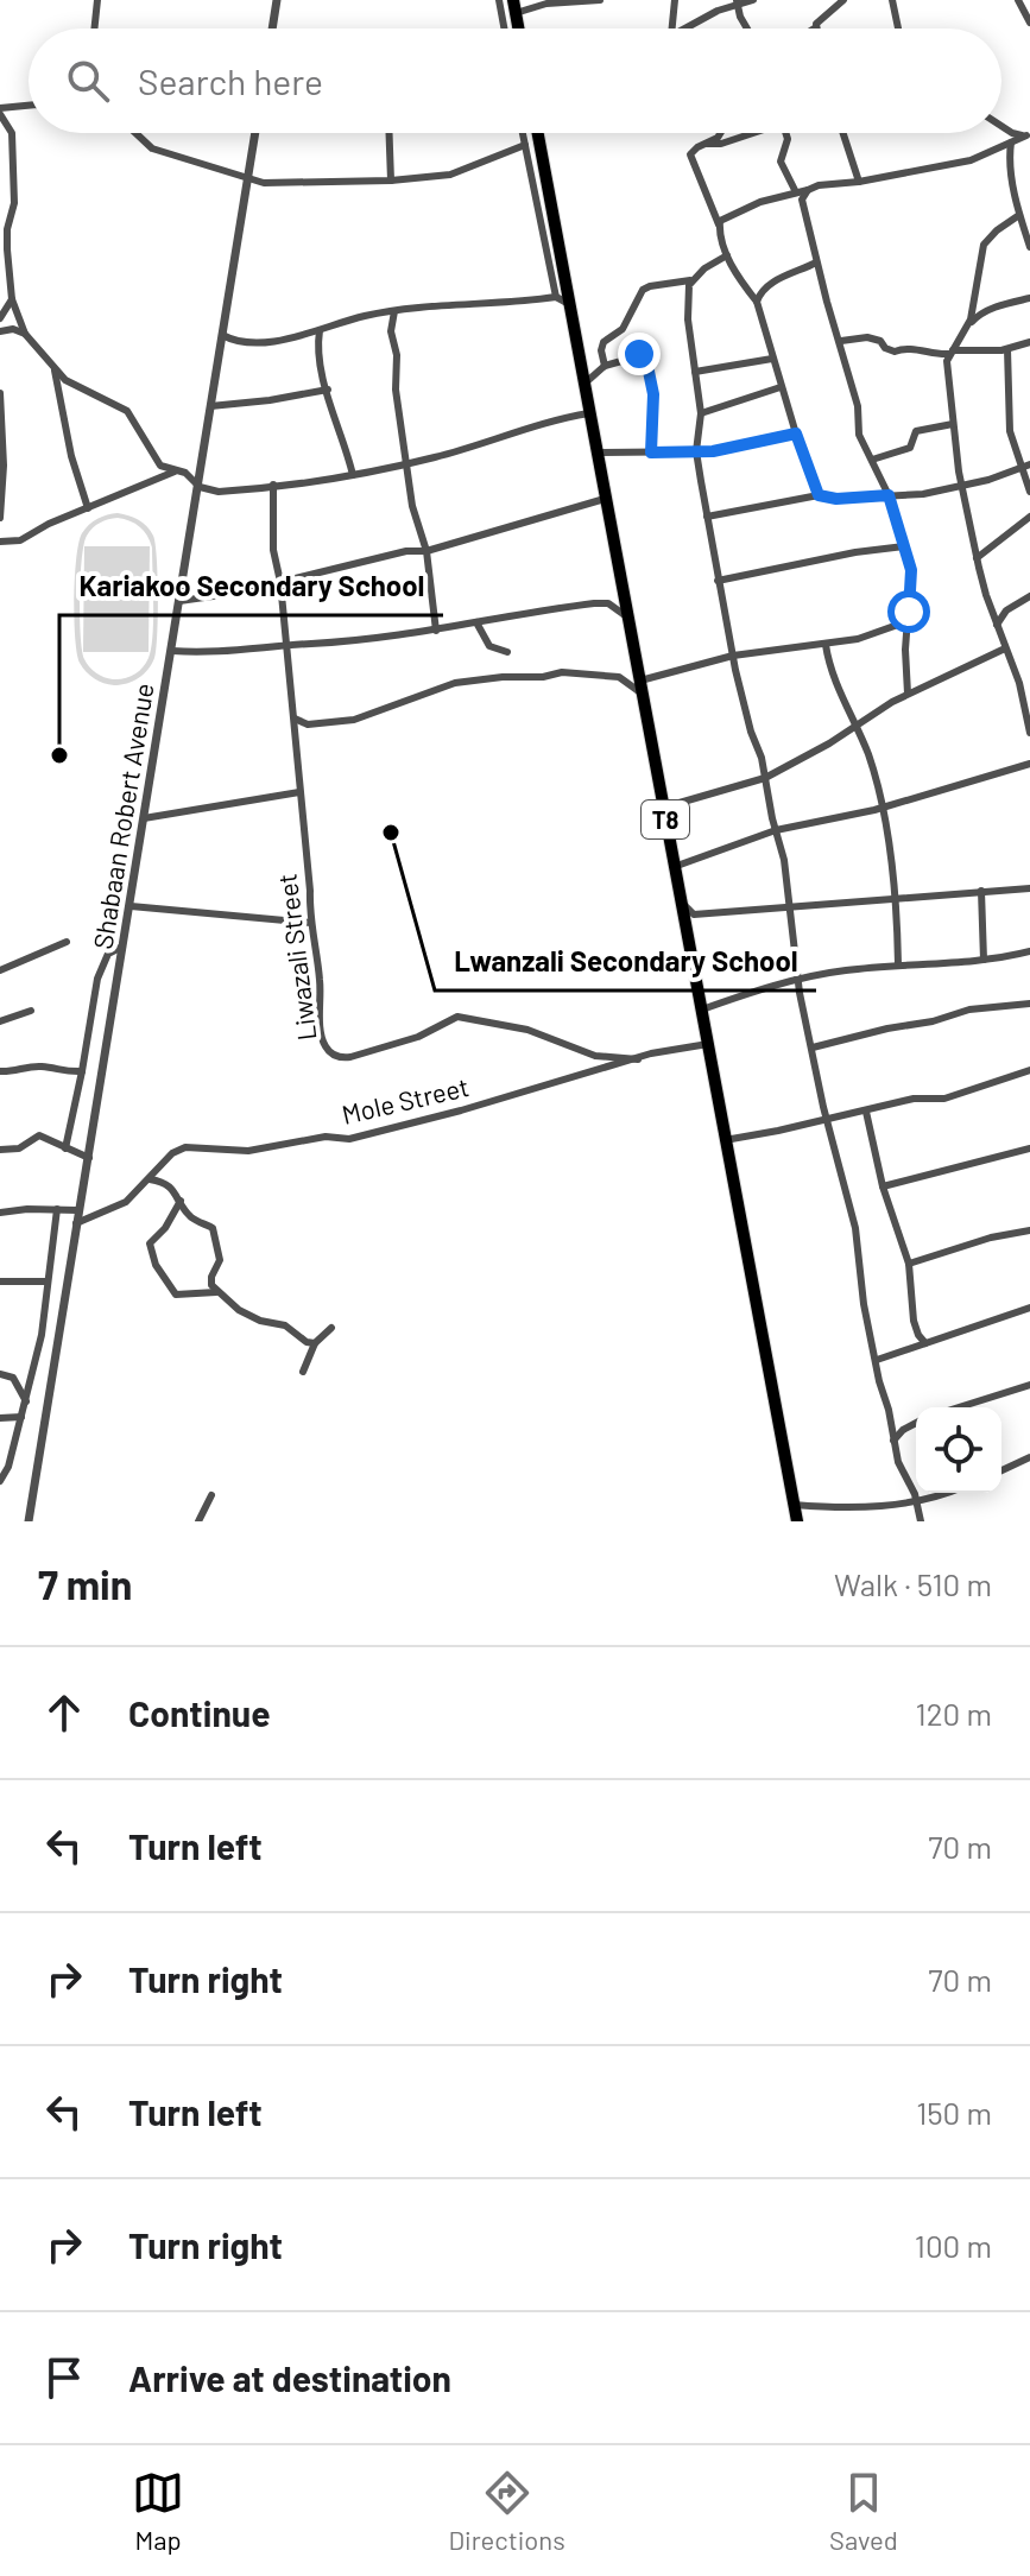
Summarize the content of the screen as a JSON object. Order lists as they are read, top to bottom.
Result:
{
  "streets": {
    "highway": ["T8"],
    "street": ["Shabaan Robert Avenue", "Liwazali Street", "Mole Street"]
  },
  "crossings": [
    ["Shabaan Robert Avenue", "Mole Street"],
    ["T8", "Mole Street"],
    ["Liwazali Street", "Mole Street"]
  ],
  "places": ["Kariakoo Secondary School", "Lwanzali Secondary School"],
  "page": {
    "search": "Search here",
    "heading": ["7 min", "Walk · 510 m"],
    "list": [
      ["Continue", "120 m"],
      ["Turn left", "70 m"],
      ["Turn right", "70 m"],
      ["Turn left", "150 m"],
      ["Turn right", "100 m"],
      "Arrive at destination"
    ],
    "nav": ["Map", "Directions", "Saved"]
  }
}
